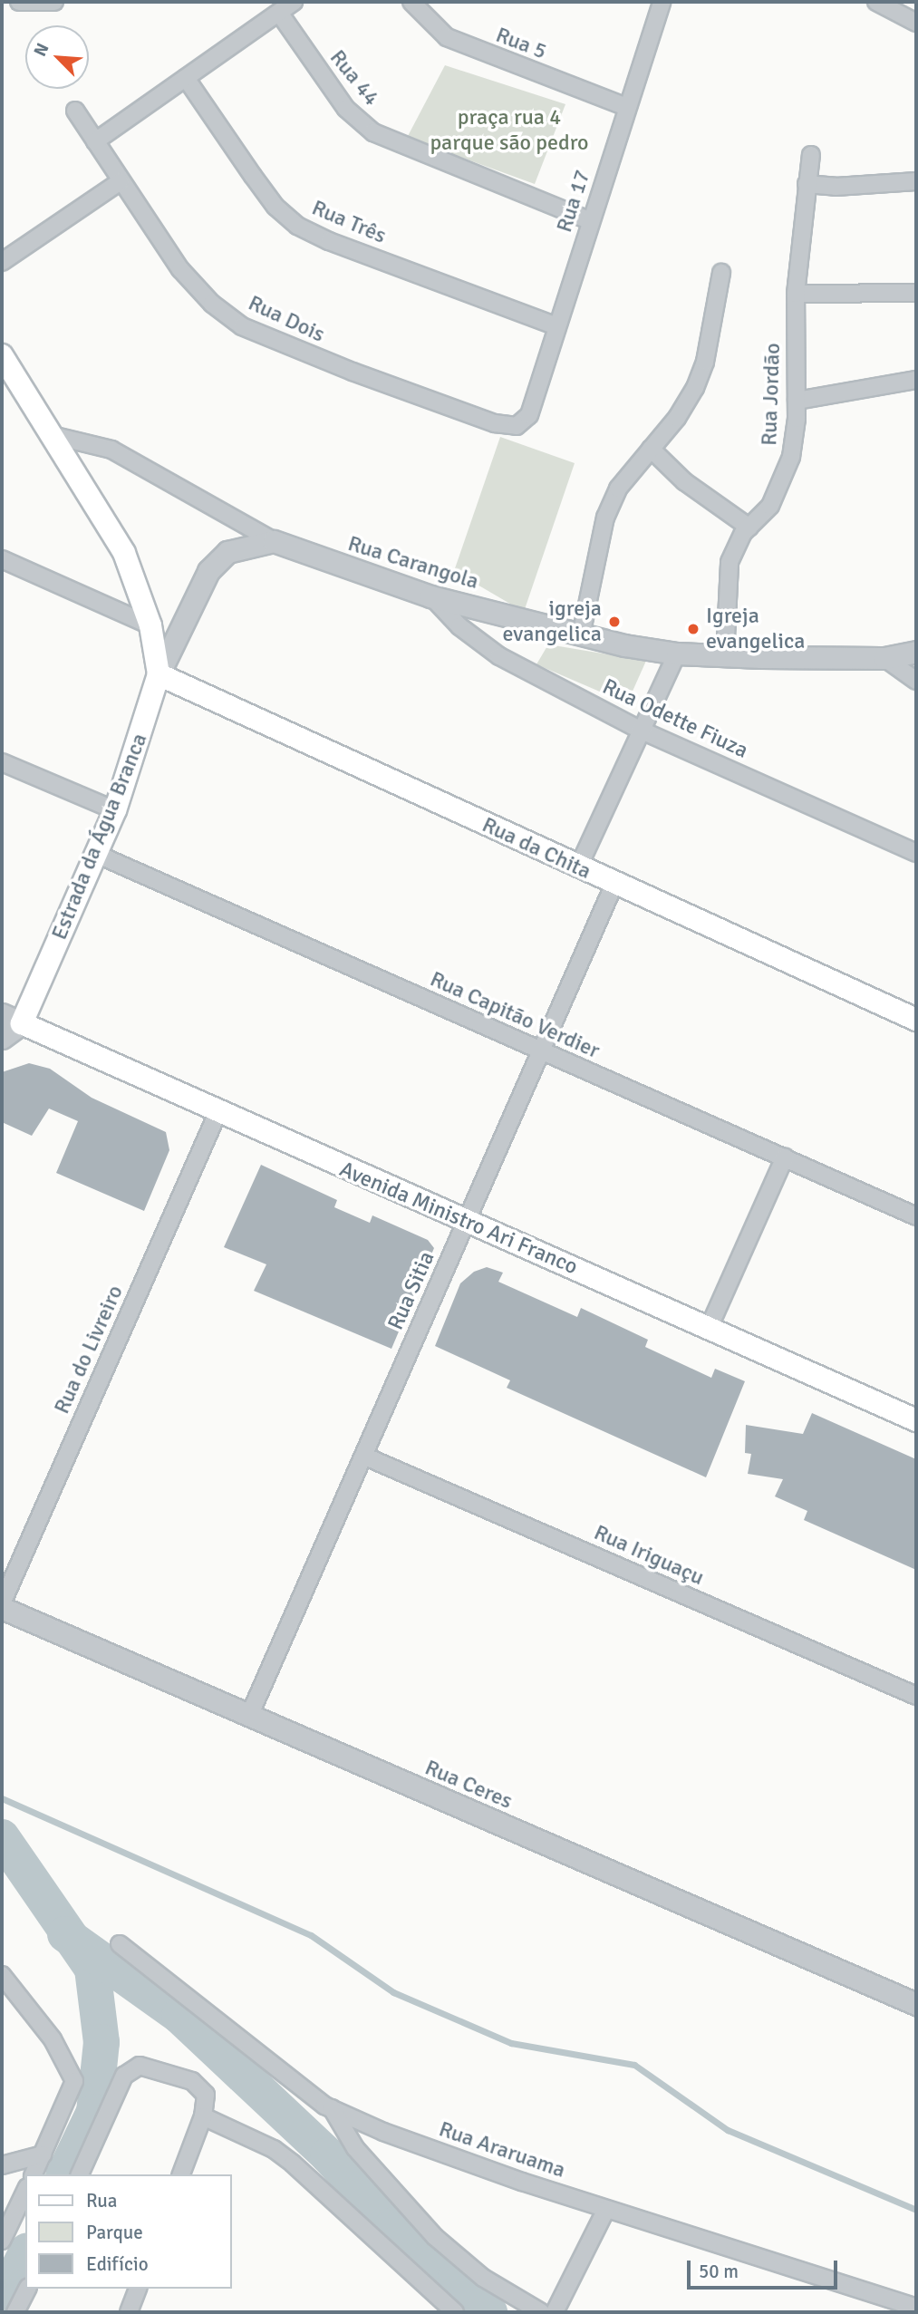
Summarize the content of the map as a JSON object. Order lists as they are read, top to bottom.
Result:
{
  "streets": {
    "main road": ["Estrada da Água Branca", "Rua da Chita", "Avenida Ministro Ari Franco"],
    "street": [
      "Rua 5",
      "Rua 44",
      "Rua 17",
      "Rua Três",
      "Rua Dois",
      "Rua Jordão",
      "Rua Carangola",
      "Rua Odette Fiuza",
      "Rua Capitão Verdier",
      "Rua Sitia",
      "Rua do Livreiro",
      "Rua Iriguaçu",
      "Rua Ceres",
      "Rua Araruama"
    ]
  },
  "crossings": [
    ["Rua 5", "Rua 17"],
    ["Rua 44", "Rua 17"],
    ["Rua 17", "Rua Três"],
    ["Rua 17", "Rua Dois"],
    ["Rua Jordão", "Rua Carangola"],
    ["Rua Carangola", "Rua Odette Fiuza"],
    ["Estrada da Água Branca", "Rua da Chita"],
    ["Estrada da Água Branca", "Rua Capitão Verdier"],
    ["Estrada da Água Branca", "Avenida Ministro Ari Franco"],
    ["Rua da Chita", "Rua Sitia"],
    ["Rua Capitão Verdier", "Rua Sitia"],
    ["Avenida Ministro Ari Franco", "Rua Sitia"],
    ["Avenida Ministro Ari Franco", "Rua do Livreiro"],
    ["Rua Sitia", "Rua Iriguaçu"],
    ["Rua Sitia", "Rua Ceres"]
  ],
  "parks": ["praça rua 4 parque são pedro"],
  "places": ["igreja evangelica", "Igreja evangelica"],
  "legend": ["Rua", "Parque", "Edifício"],
  "scale_bar": "50 m",
  "north": "top left"
}
